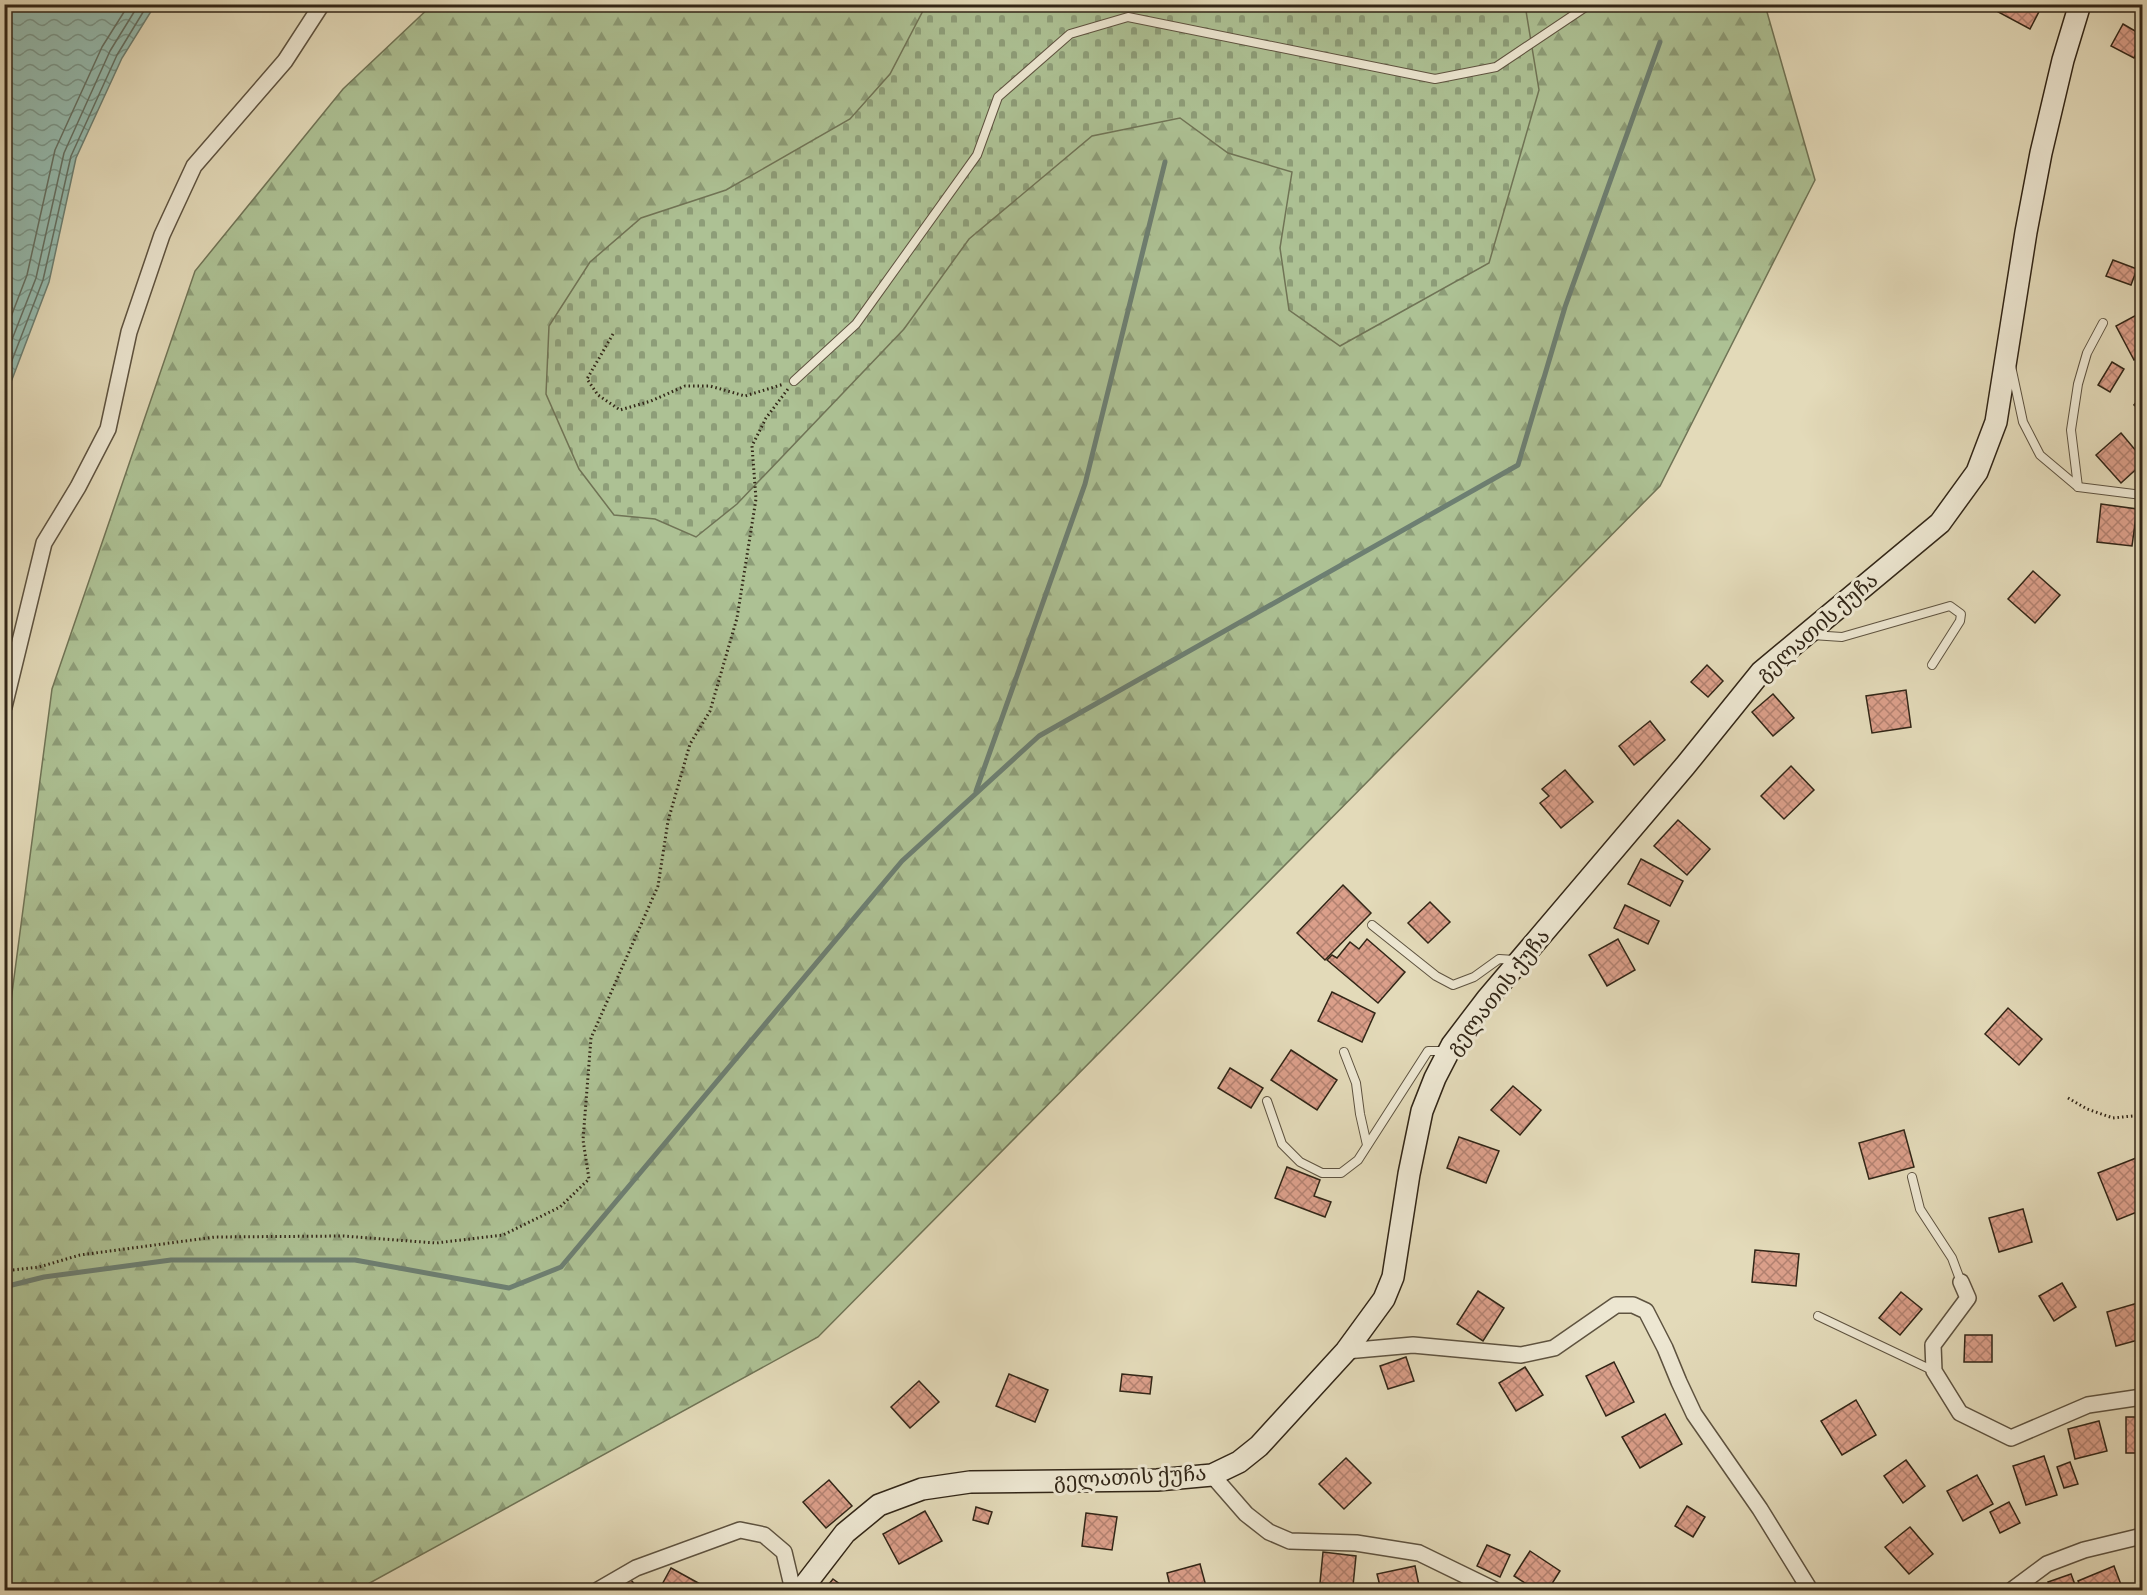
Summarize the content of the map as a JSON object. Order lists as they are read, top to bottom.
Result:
{
  "streets": {
    "main road": ["გელათის ქუჩა"]
  }
}
